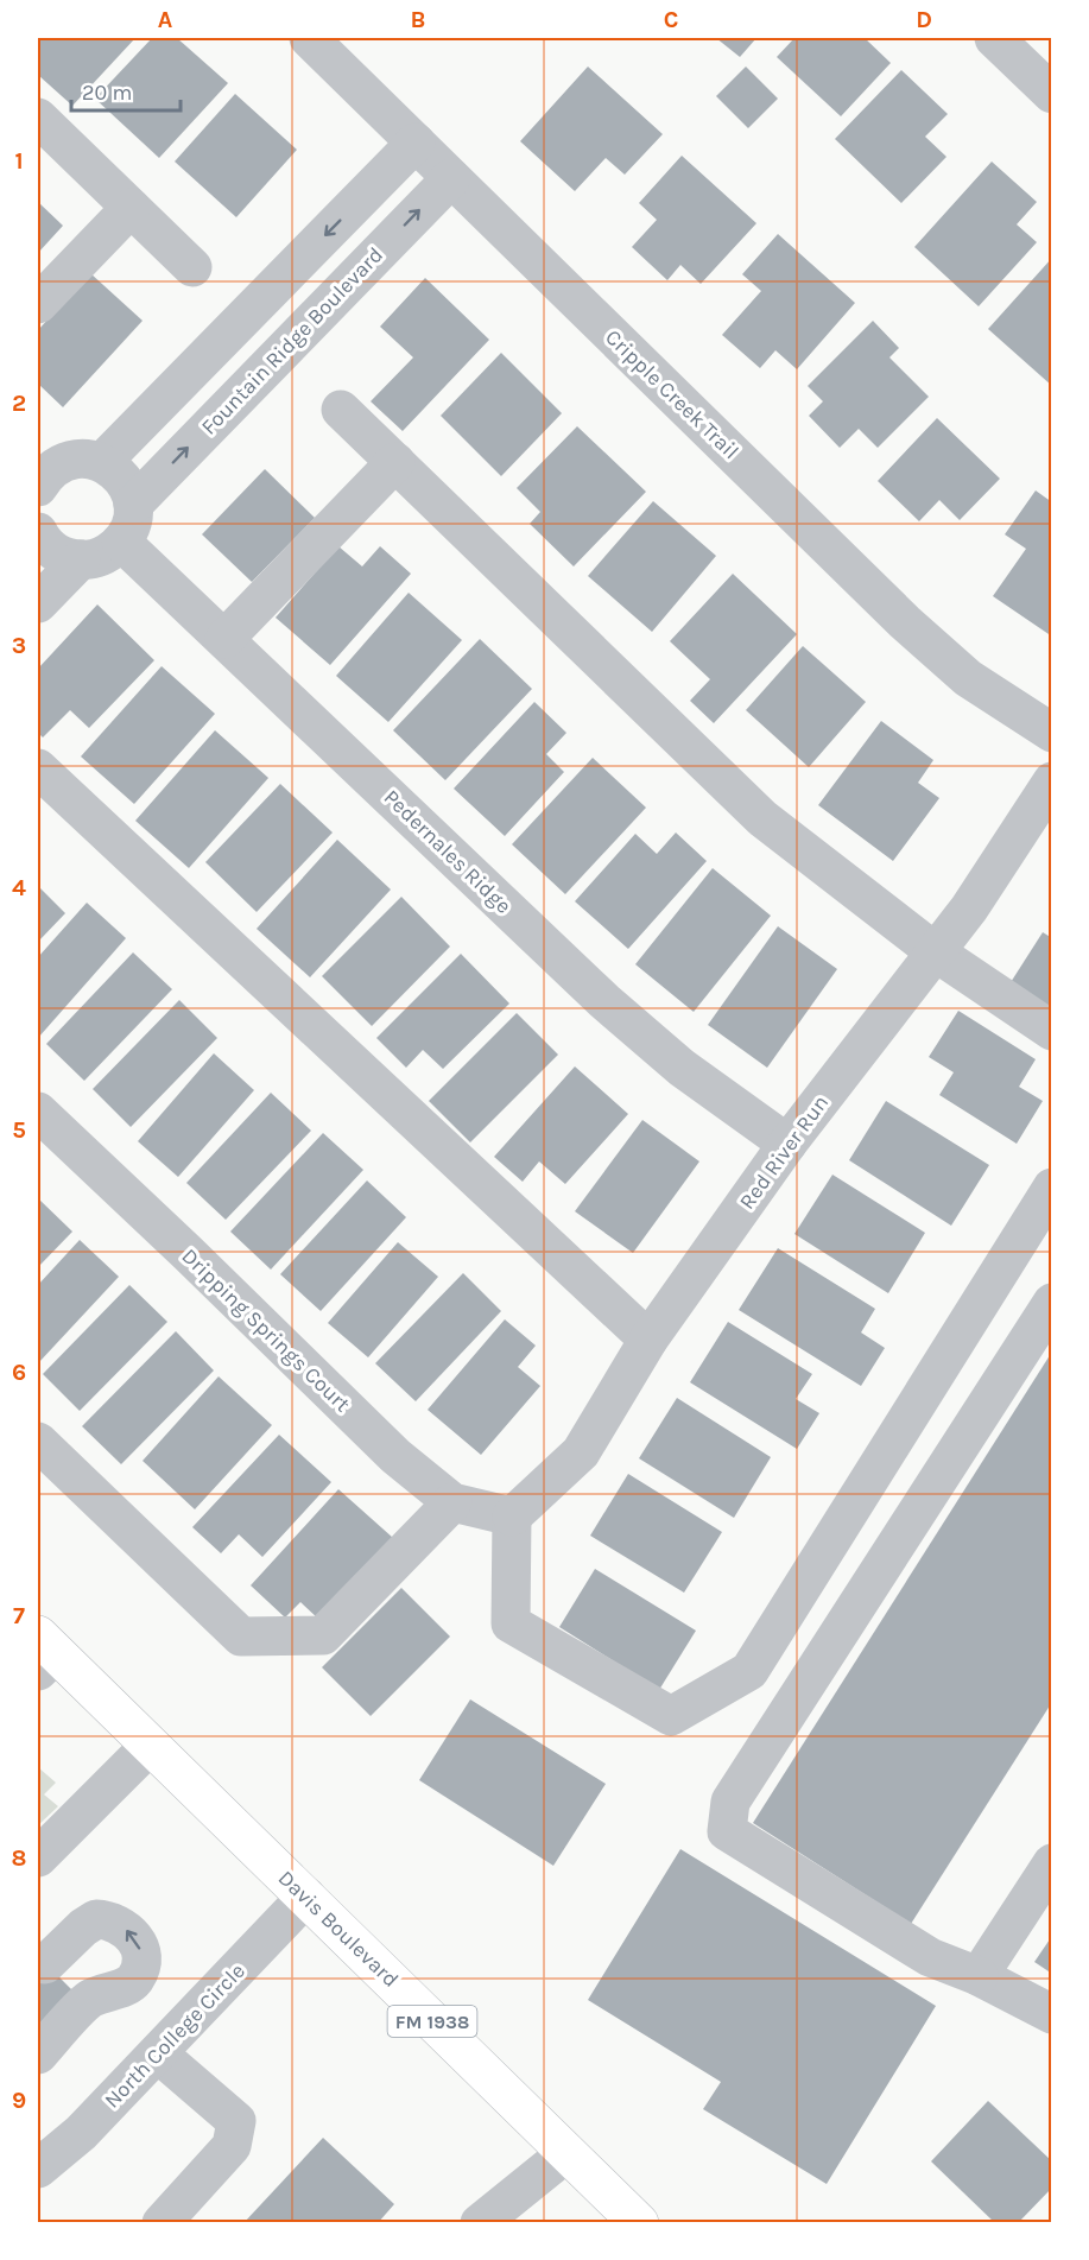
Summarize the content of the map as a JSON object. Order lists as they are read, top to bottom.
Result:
{
  "streets": {
    "main road": ["Davis Boulevard", "FM 1938"],
    "street": [
      "Fountain Ridge Boulevard",
      "Cripple Creek Trail",
      "Pedernales Ridge",
      "Red River Run",
      "Dripping Springs Court",
      "North College Circle"
    ]
  },
  "crossings": [
    ["Fountain Ridge Boulevard", "Cripple Creek Trail"],
    ["Fountain Ridge Boulevard", "Pedernales Ridge"],
    ["Pedernales Ridge", "Red River Run"],
    ["Red River Run", "Dripping Springs Court"],
    ["Davis Boulevard", "North College Circle"]
  ],
  "scale_bar": "20 m",
  "grid": {
    "columns": [
      "A",
      "B",
      "C",
      "D"
    ],
    "rows": [
      "1",
      "2",
      "3",
      "4",
      "5",
      "6",
      "7",
      "8",
      "9"
    ]
  }
}
